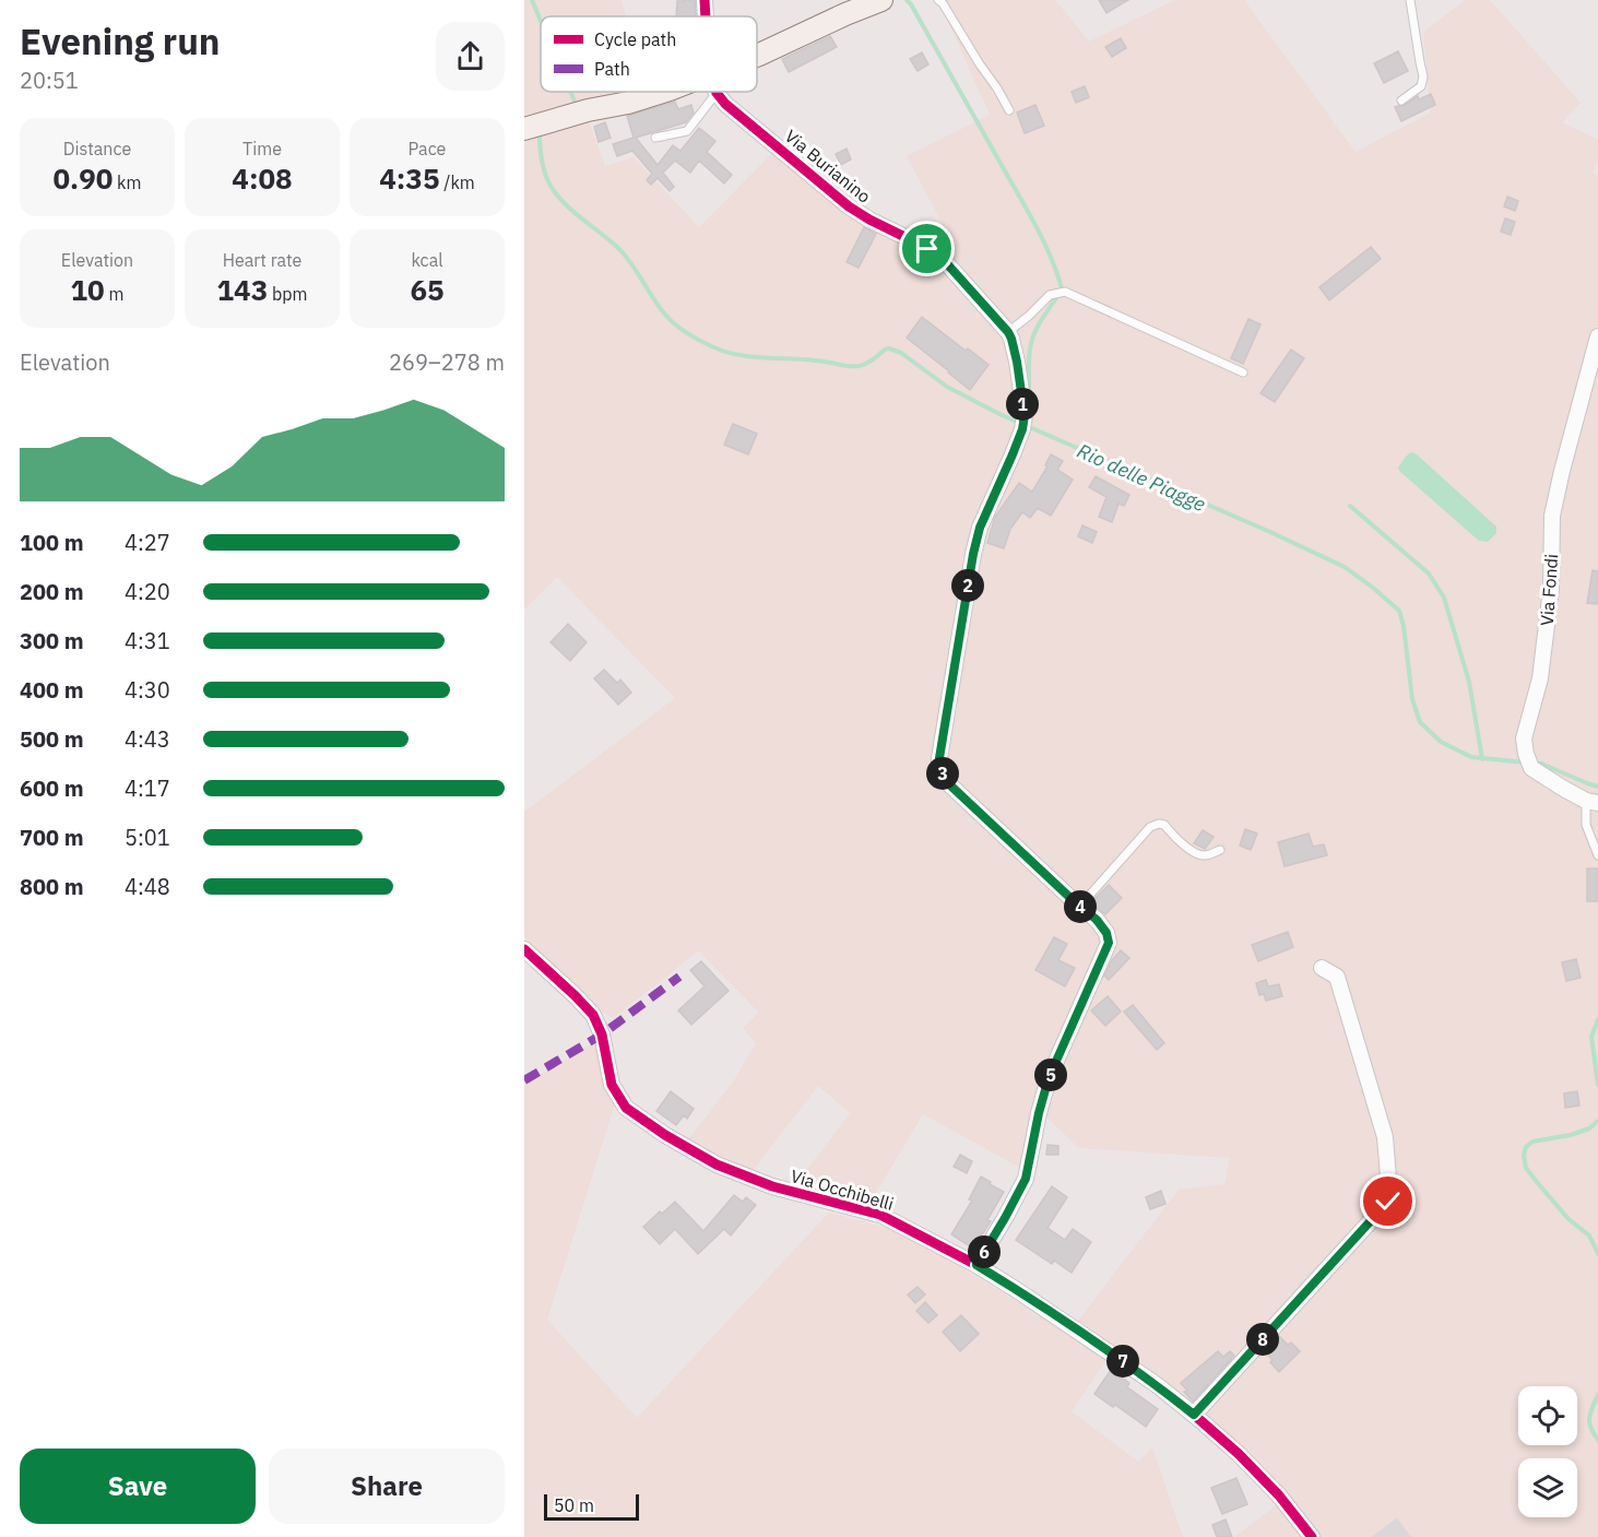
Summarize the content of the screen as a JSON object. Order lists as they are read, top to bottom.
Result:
{
  "streets": {
    "street": ["Via Burianino", "Via Fondi", "Via Occhibelli"]
  },
  "crossings": [
    ["Via Burianino", "Via Occhibelli"]
  ],
  "water": ["Rio delle Piagge"],
  "legend": ["Cycle path", "Path"],
  "scale_bar": "50 m",
  "page": {
    "heading": ["Evening run", "20:51"],
    "stats": [
      ["Distance", "0.90 km"],
      ["Time", "4:08"],
      ["Pace", "4:35 /km"],
      ["Elevation", "10 m"],
      ["Heart rate", "143 bpm"],
      ["kcal", "65"]
    ],
    "chart": ["Elevation", "269–278 m"],
    "pins": [
      "1",
      "2",
      "3",
      "4",
      "5",
      "6",
      "8",
      "7"
    ],
    "list": [
      {
        "name": "100 m",
        "note": "4:27"
      },
      {
        "name": "200 m",
        "note": "4:20"
      },
      {
        "name": "300 m",
        "note": "4:31"
      },
      {
        "name": "400 m",
        "note": "4:30"
      },
      {
        "name": "500 m",
        "note": "4:43"
      },
      {
        "name": "600 m",
        "note": "4:17"
      },
      {
        "name": "700 m",
        "note": "5:01"
      },
      {
        "name": "800 m",
        "note": "4:48"
      }
    ],
    "buttons": ["Save", "Share"],
    "scale": "50 m"
  }
}
